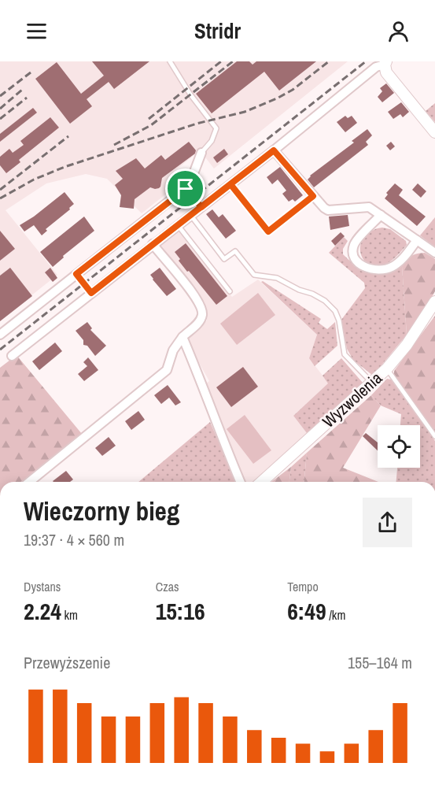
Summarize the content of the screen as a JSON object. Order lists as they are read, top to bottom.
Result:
{
  "streets": {
    "street": ["Wyzwolenia"]
  },
  "page": {
    "header": "Stridr",
    "heading": ["Wieczorny bieg", "19:37 · 4 × 560 m"],
    "stats": [
      ["Dystans", "2.24 km"],
      ["Czas", "15:16"],
      ["Tempo", "6:49 /km"]
    ],
    "chart": ["Przewyższenie", "155–164 m"]
  }
}
